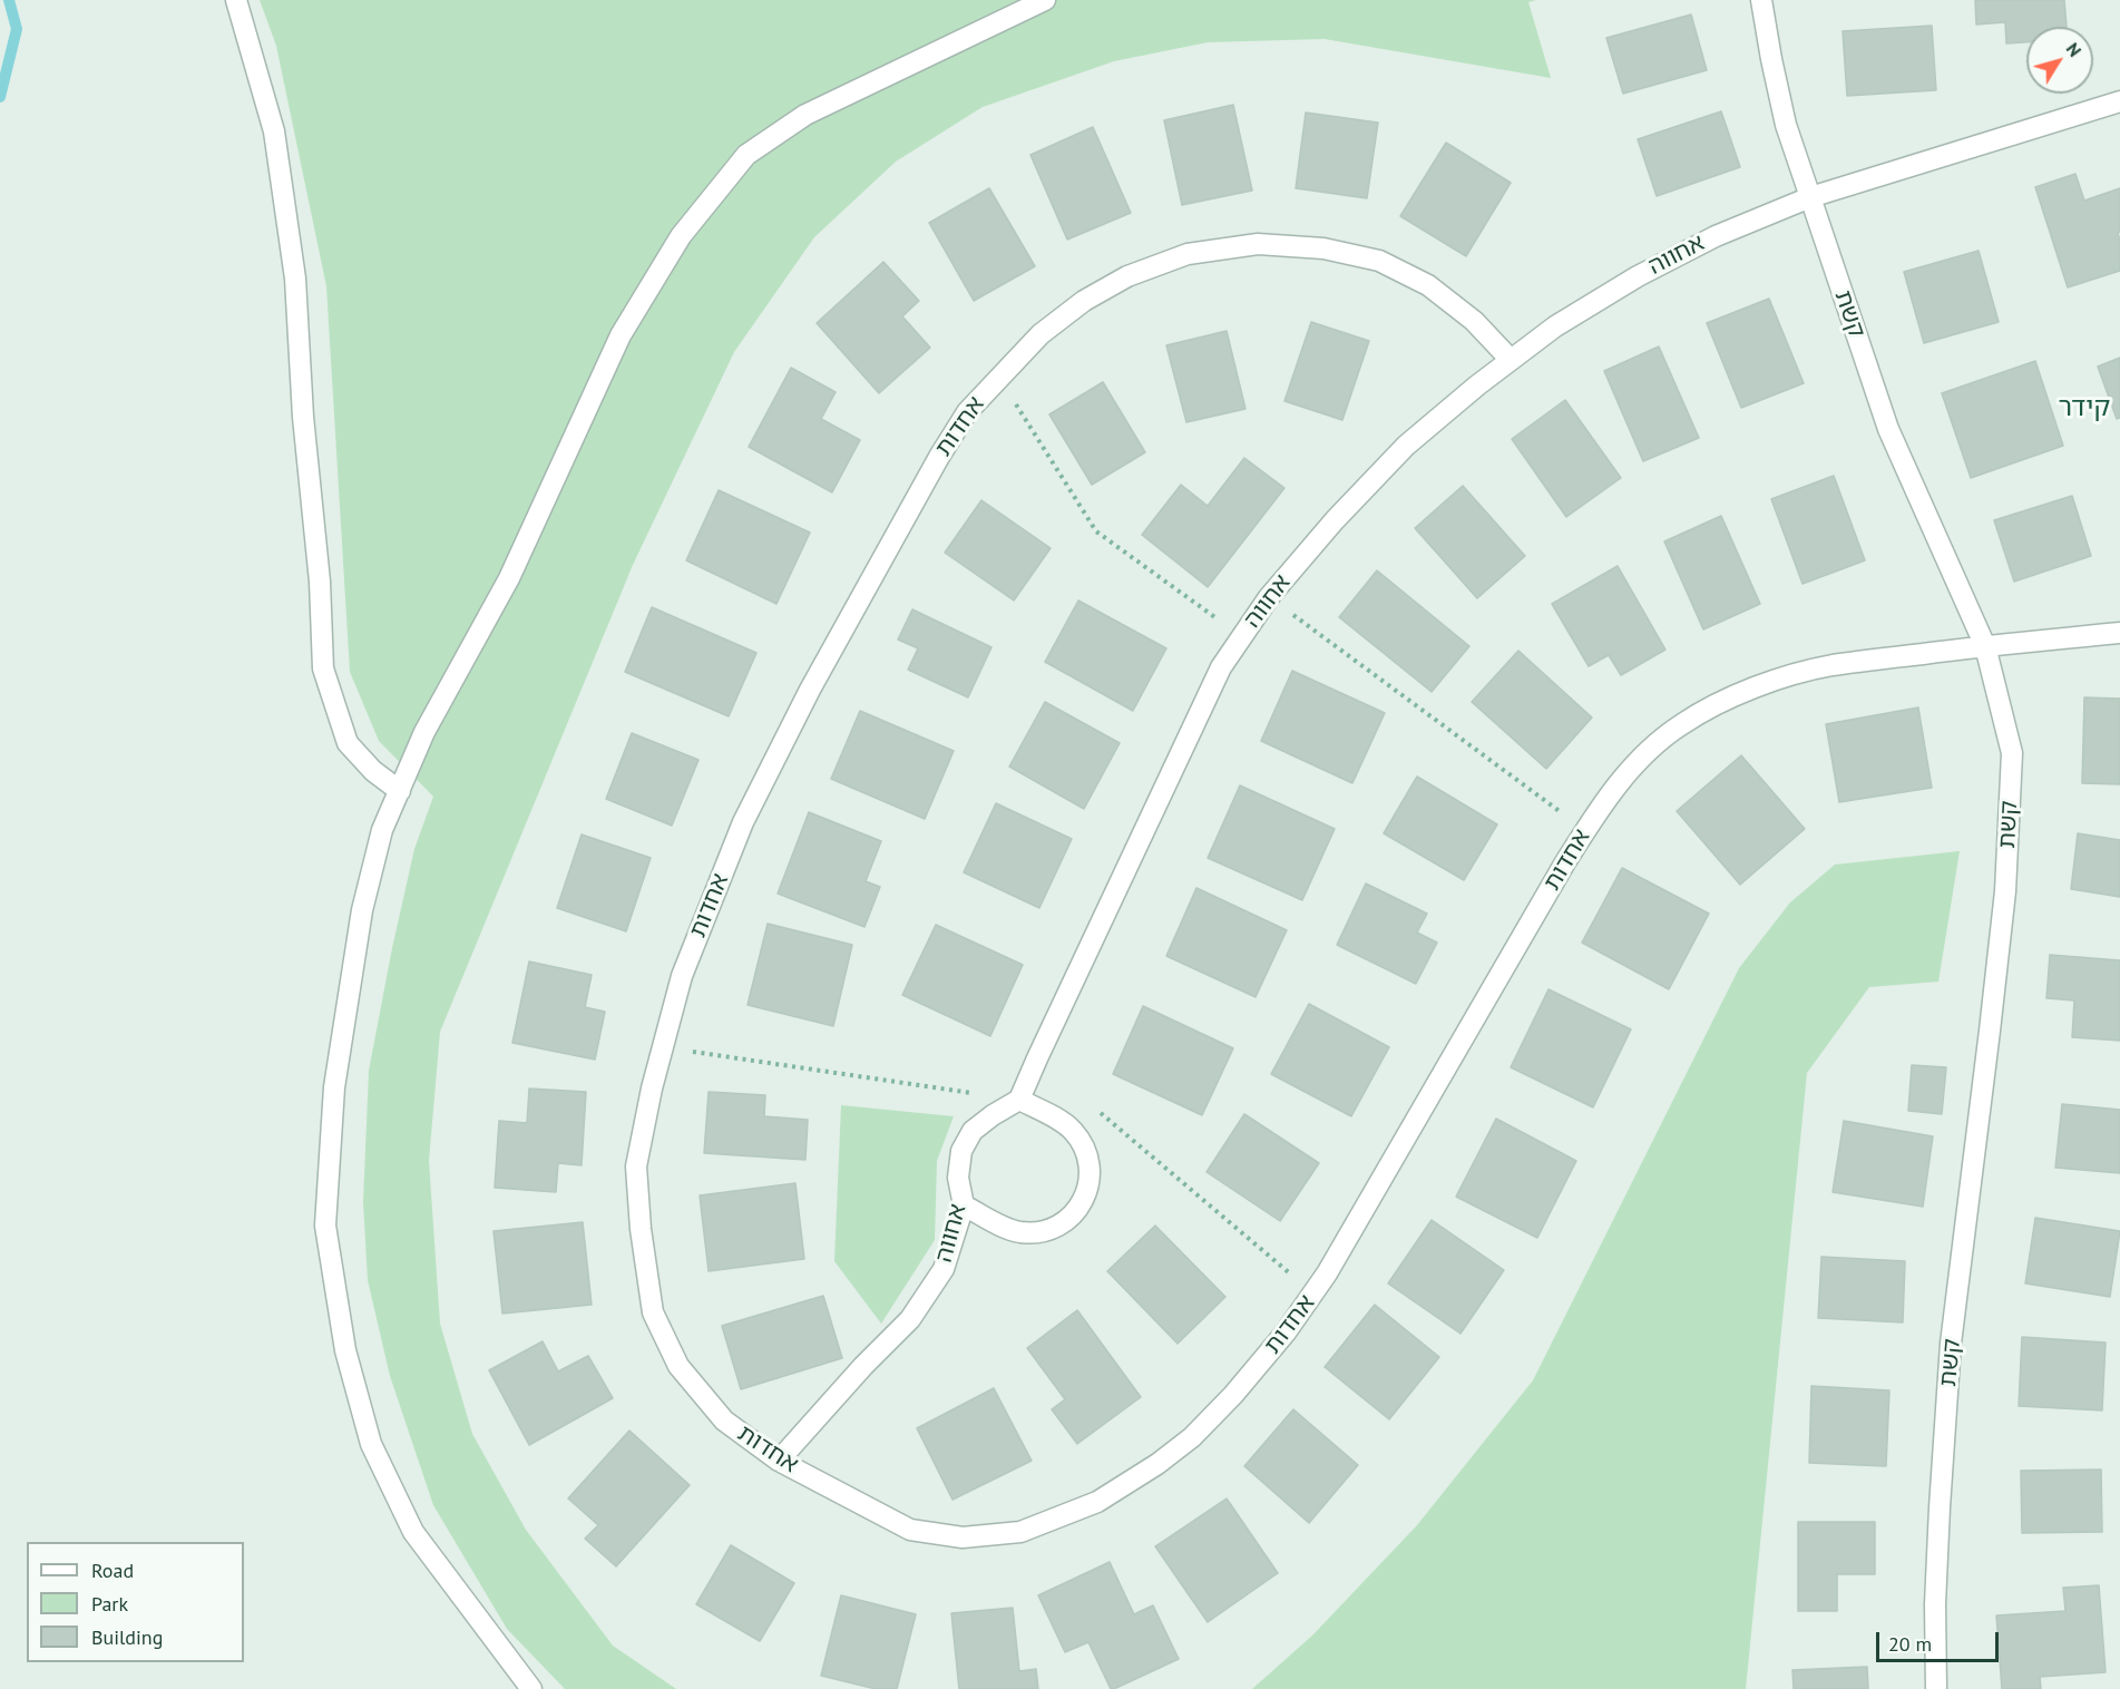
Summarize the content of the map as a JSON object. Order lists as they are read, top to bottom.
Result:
{
  "streets": {
    "street": ["אחווה", "קשת", "אחדות"]
  },
  "crossings": [
    ["אחווה", "קשת"],
    ["אחווה", "אחדות"],
    ["קשת", "אחדות"]
  ],
  "districts": ["קידר"],
  "legend": ["Road", "Park", "Building"],
  "scale_bar": "20 m",
  "north": "top right"
}
